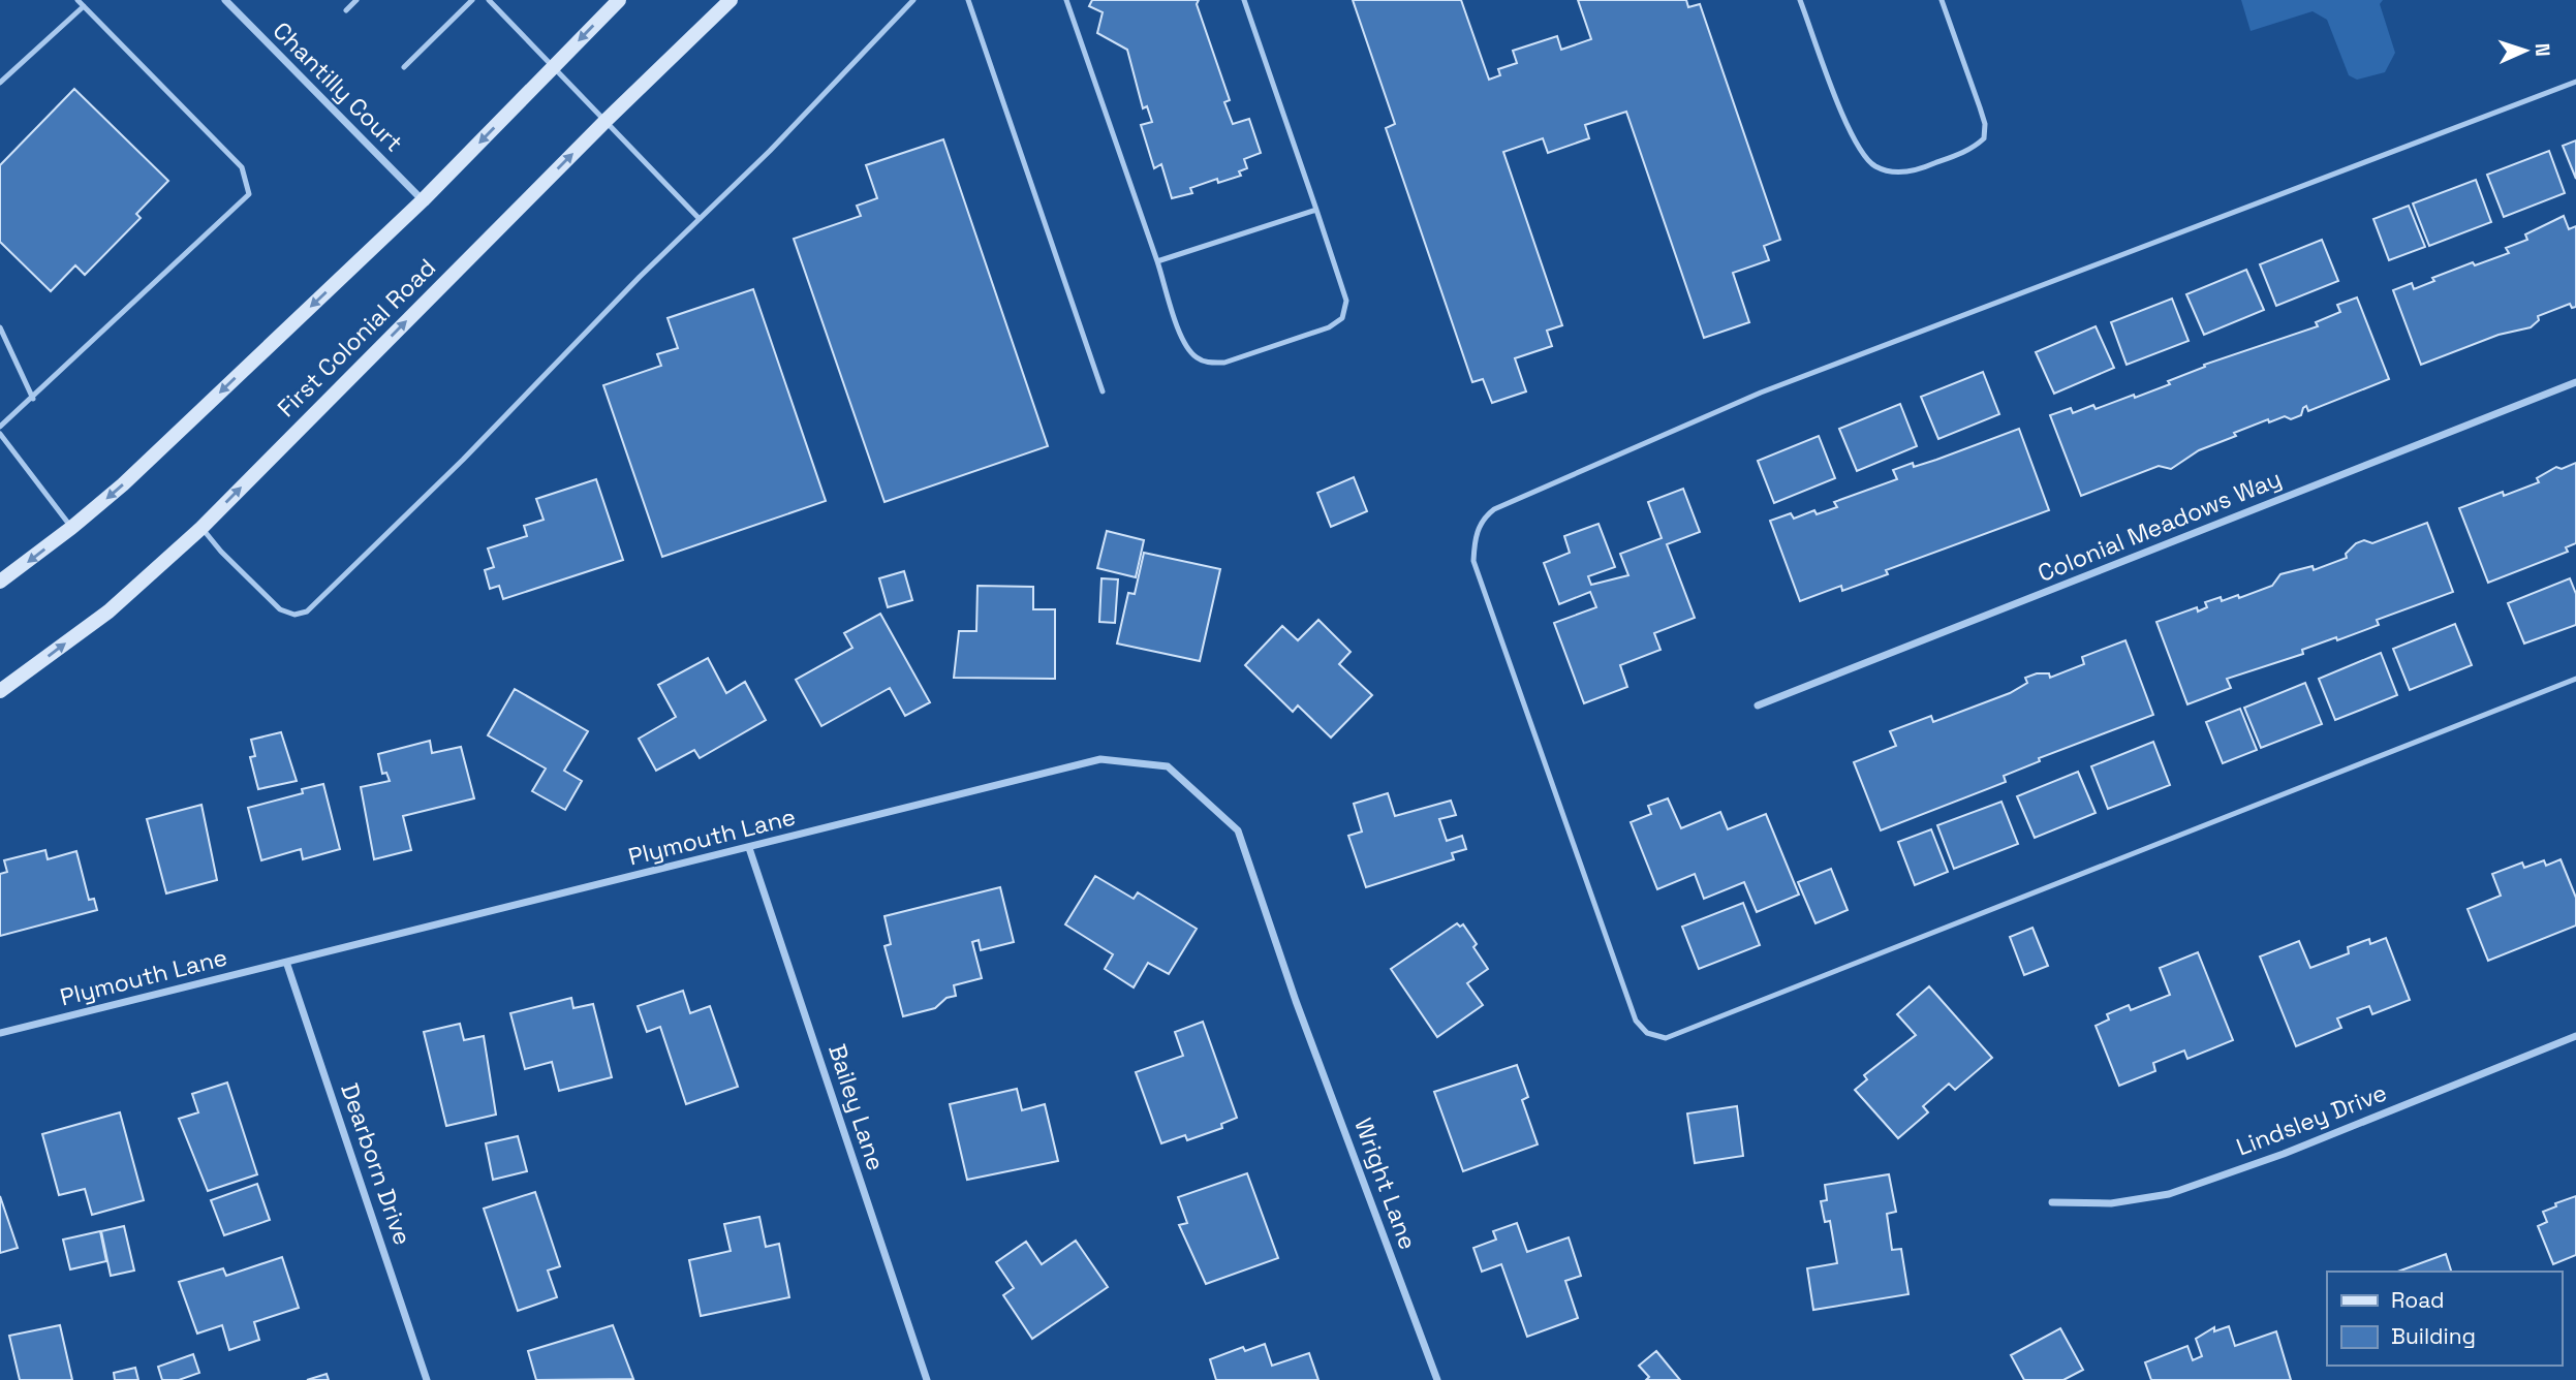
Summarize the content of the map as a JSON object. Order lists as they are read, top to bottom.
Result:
{
  "streets": {
    "main road": ["First Colonial Road"],
    "street": [
      "Chantilly Court",
      "Colonial Meadows Way",
      "Plymouth Lane",
      "Bailey Lane",
      "Lindsley Drive",
      "Dearborn Drive",
      "Wright Lane"
    ]
  },
  "crossings": [
    ["Plymouth Lane", "Bailey Lane"],
    ["Plymouth Lane", "Dearborn Drive"],
    ["Plymouth Lane", "Wright Lane"]
  ],
  "legend": ["Road", "Building"],
  "north": "right"
}
